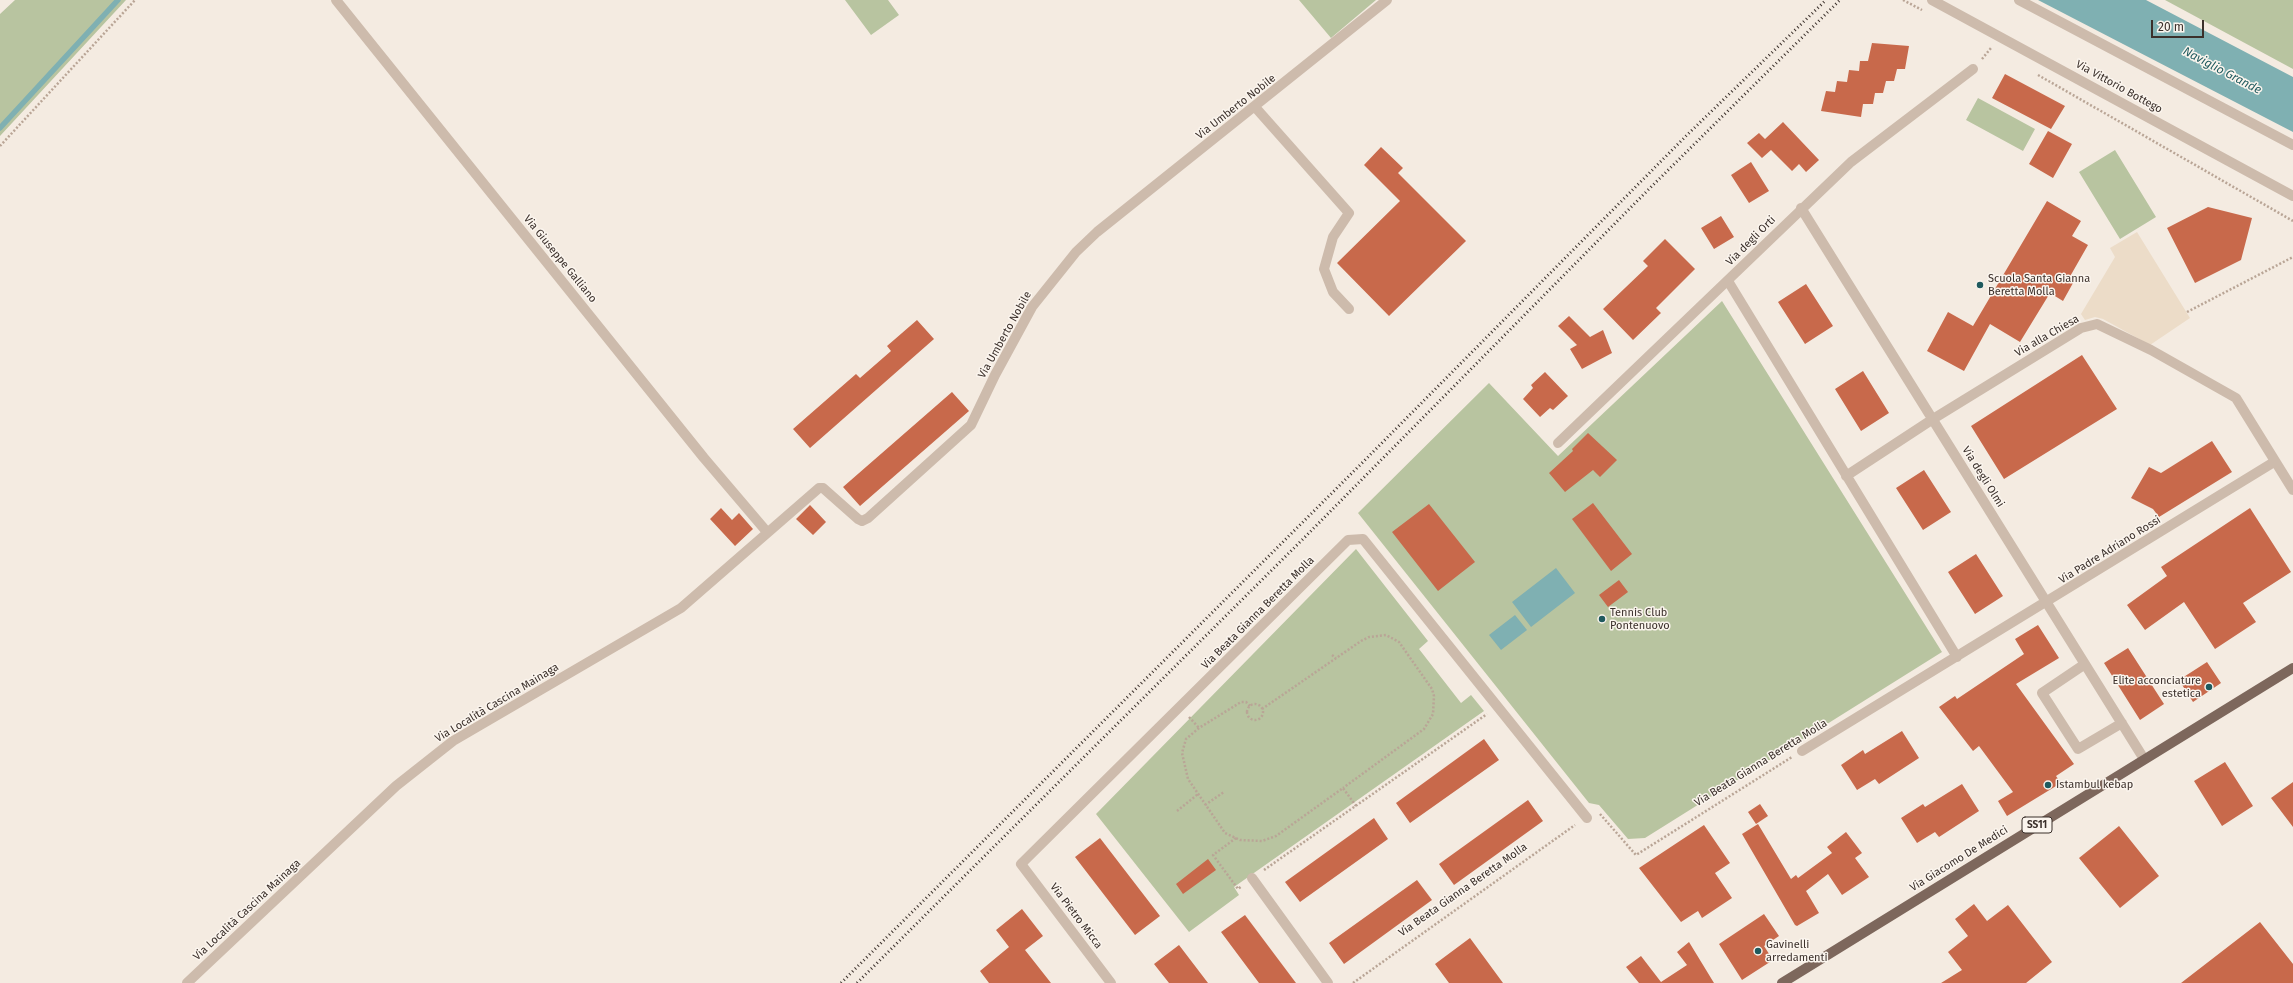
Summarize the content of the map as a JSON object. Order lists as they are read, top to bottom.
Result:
{
  "streets": {
    "main road": ["SS11", "Via Giacomo De Medici"],
    "street": [
      "Via Vittorio Bottego",
      "Via Umberto Nobile",
      "Via degli Orti",
      "Via Giuseppe Galliano",
      "Via alla Chiesa",
      "Via degli Olmi",
      "Via Padre Adriano Rossi",
      "Via Beata Gianna Beretta Molla",
      "Via Località Cascina Mainaga",
      "Via Pietro Micca"
    ]
  },
  "crossings": [
    ["Via Umberto Nobile", "Via Giuseppe Galliano"],
    ["Via Umberto Nobile", "Via Località Cascina Mainaga"],
    ["Via degli Orti", "Via degli Olmi"],
    ["Via Giuseppe Galliano", "Via Località Cascina Mainaga"],
    ["Via alla Chiesa", "Via degli Olmi"],
    ["Via alla Chiesa", "Via Padre Adriano Rossi"],
    ["Via degli Olmi", "Via Padre Adriano Rossi"],
    ["Via degli Olmi", "Via Giacomo De Medici"],
    ["Via Padre Adriano Rossi", "Via Beata Gianna Beretta Molla"],
    ["Via Beata Gianna Beretta Molla", "Via Pietro Micca"]
  ],
  "water": ["Naviglio Grande"],
  "places": [
    "Scuola Santa Gianna Beretta Molla",
    "Tennis Club Pontenuovo",
    "Elite acconciature estetica",
    "Istambul kebap",
    "Gavinelli arredamenti"
  ],
  "scale_bar": "20 m"
}
